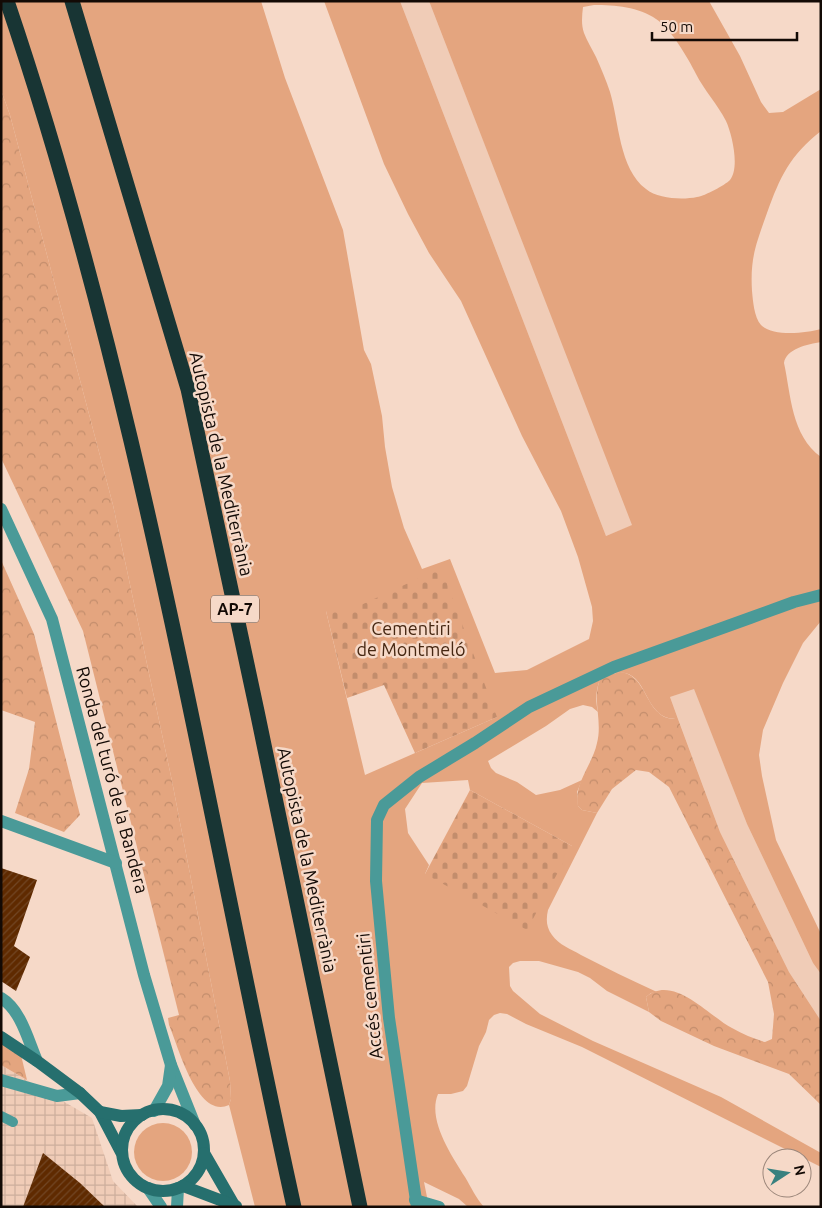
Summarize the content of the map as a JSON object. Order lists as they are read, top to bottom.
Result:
{
  "streets": {
    "highway": ["Autopista de la Mediterrània", "AP-7"],
    "street": ["Ronda del turó de la Bandera", "Accés cementiri"]
  },
  "parks": ["Cementiri de Montmeló"],
  "scale_bar": "50 m",
  "north": "right"
}
